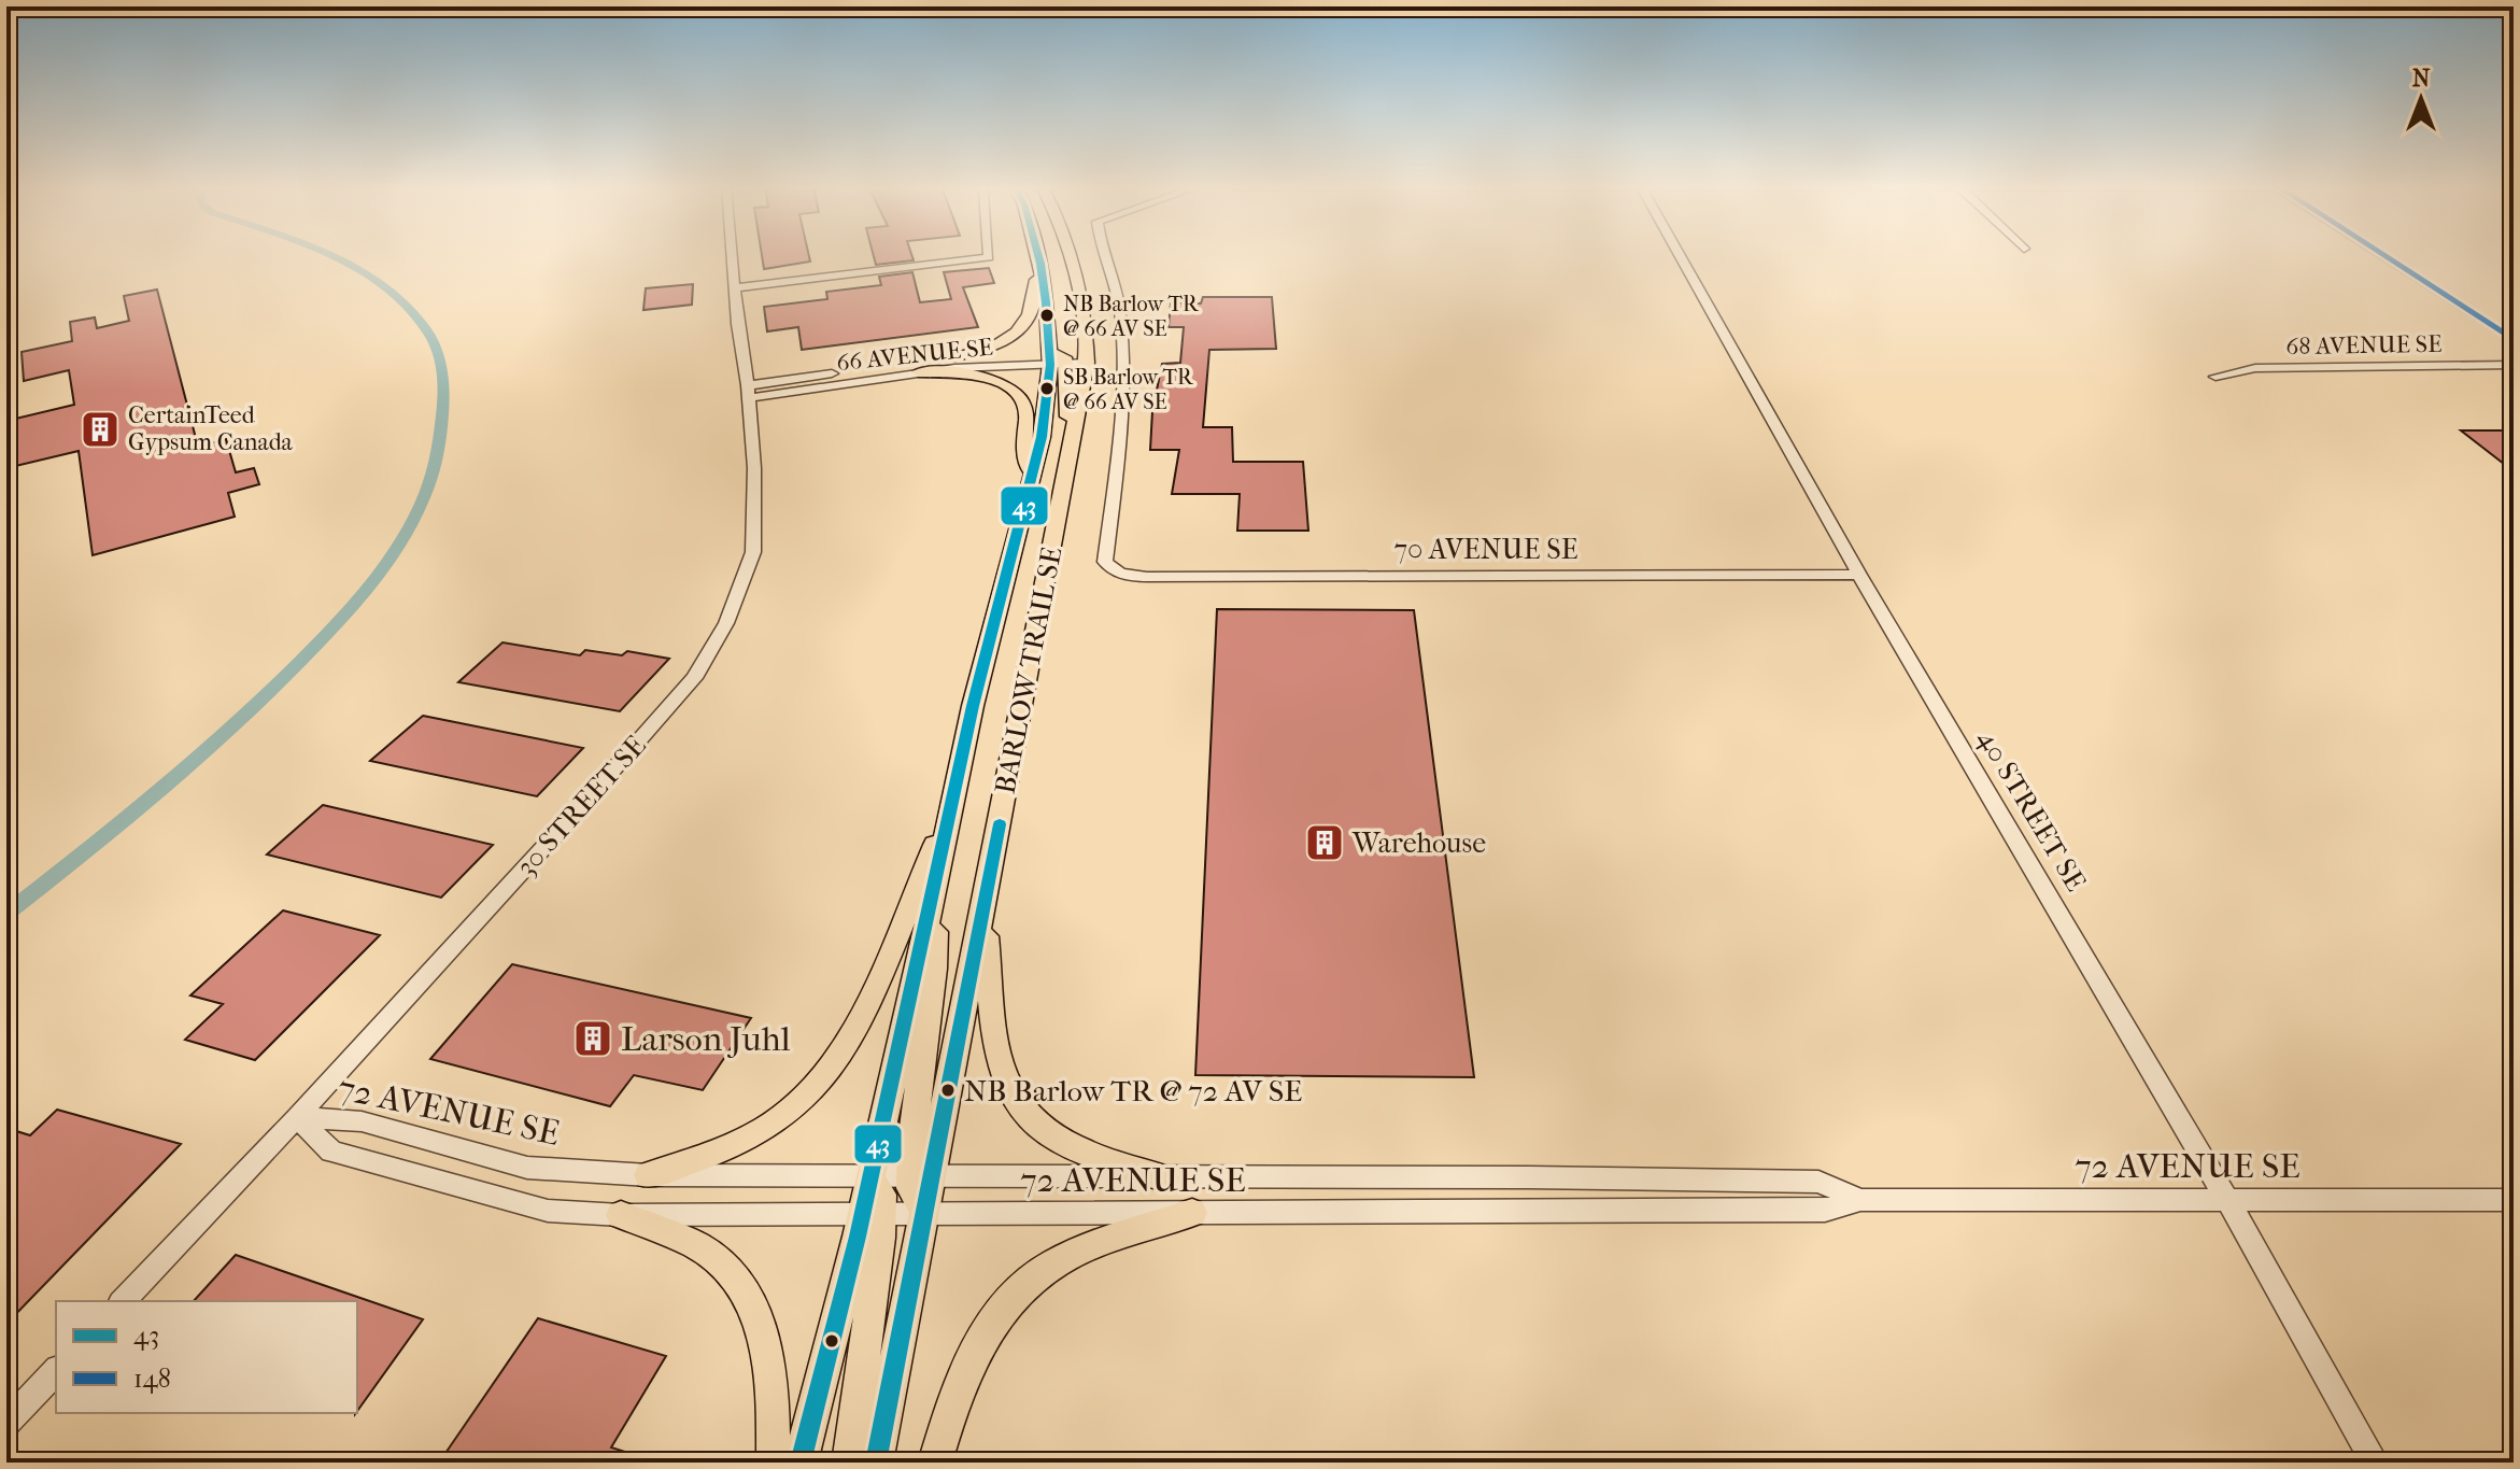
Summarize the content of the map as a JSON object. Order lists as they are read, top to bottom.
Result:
{
  "streets": {
    "main road": ["BARLOW TRAIL SE"],
    "street": [
      "68 AVENUE SE",
      "66 AVENUE SE",
      "70 AVENUE SE",
      "30 STREET SE",
      "40 STREET SE",
      "72 AVENUE SE"
    ]
  },
  "crossings": [
    ["66 AVENUE SE", "BARLOW TRAIL SE"],
    ["66 AVENUE SE", "30 STREET SE"],
    ["70 AVENUE SE", "40 STREET SE"],
    ["BARLOW TRAIL SE", "72 AVENUE SE"],
    ["30 STREET SE", "72 AVENUE SE"],
    ["40 STREET SE", "72 AVENUE SE"]
  ],
  "places": {
    "other": ["NB Barlow TR @ 66 AV SE", "SB Barlow TR @ 66 AV SE", "NB Barlow TR @ 72 AV SE"],
    "building": ["CertainTeed Gypsum Canada", "Warehouse", "Larson Juhl"]
  },
  "lines": ["transit line 43", "transit line 148"],
  "legend": ["43", "148"],
  "north": "top"
}
